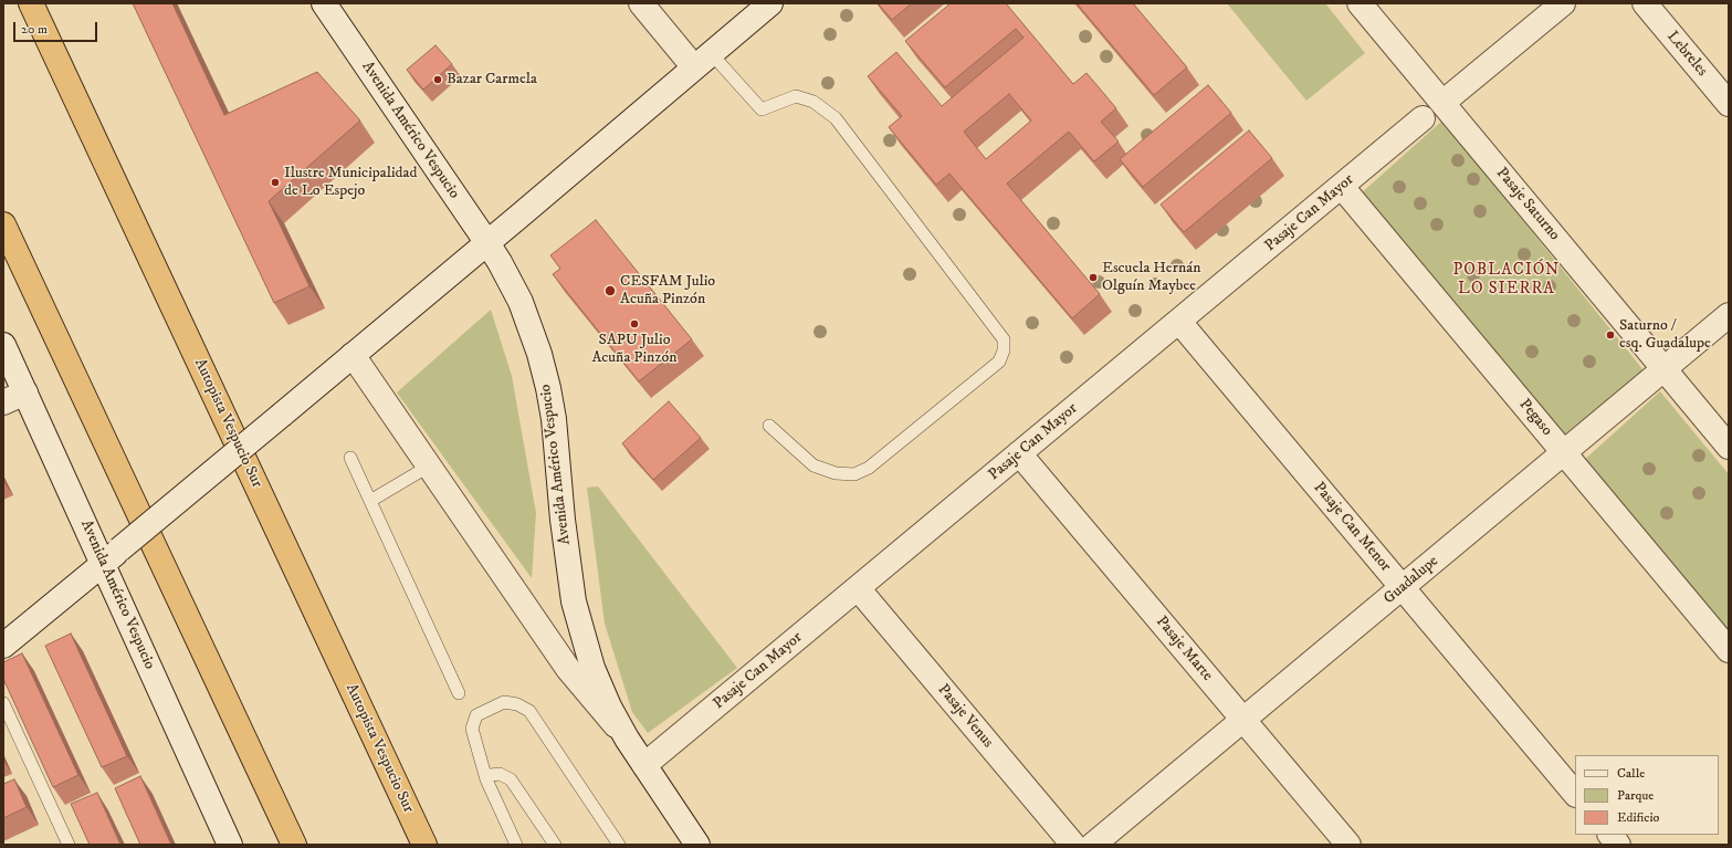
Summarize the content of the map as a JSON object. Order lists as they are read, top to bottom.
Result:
{
  "streets": {
    "highway": ["Autopista Vespucio Sur"],
    "street": [
      "Lebreles",
      "Avenida Américo Vespucio",
      "Pasaje Saturno",
      "Pasaje Can Mayor",
      "Pegaso",
      "Pasaje Can Menor",
      "Guadalupe",
      "Pasaje Marte",
      "Pasaje Venus"
    ]
  },
  "crossings": [
    ["Avenida Américo Vespucio", "Pasaje Can Mayor"],
    ["Pasaje Saturno", "Guadalupe"],
    ["Pasaje Can Mayor", "Pegaso"],
    ["Pasaje Can Mayor", "Pasaje Can Menor"],
    ["Pasaje Can Mayor", "Pasaje Marte"],
    ["Pasaje Can Mayor", "Pasaje Venus"],
    ["Pegaso", "Guadalupe"],
    ["Pasaje Can Menor", "Guadalupe"],
    ["Guadalupe", "Pasaje Marte"]
  ],
  "districts": ["POBLACIÓN LO SIERRA"],
  "places": [
    "Bazar Carmela",
    "Ilustre Municipalidad de Lo Espejo",
    "Escuela Hernán Olguín Maybee",
    "CESFAM Julio Acuña Pinzón",
    "SAPU Julio Acuña Pinzón",
    "Saturno / esq. Guadalupe"
  ],
  "legend": ["Calle", "Parque", "Edificio"],
  "scale_bar": "20 m"
}
